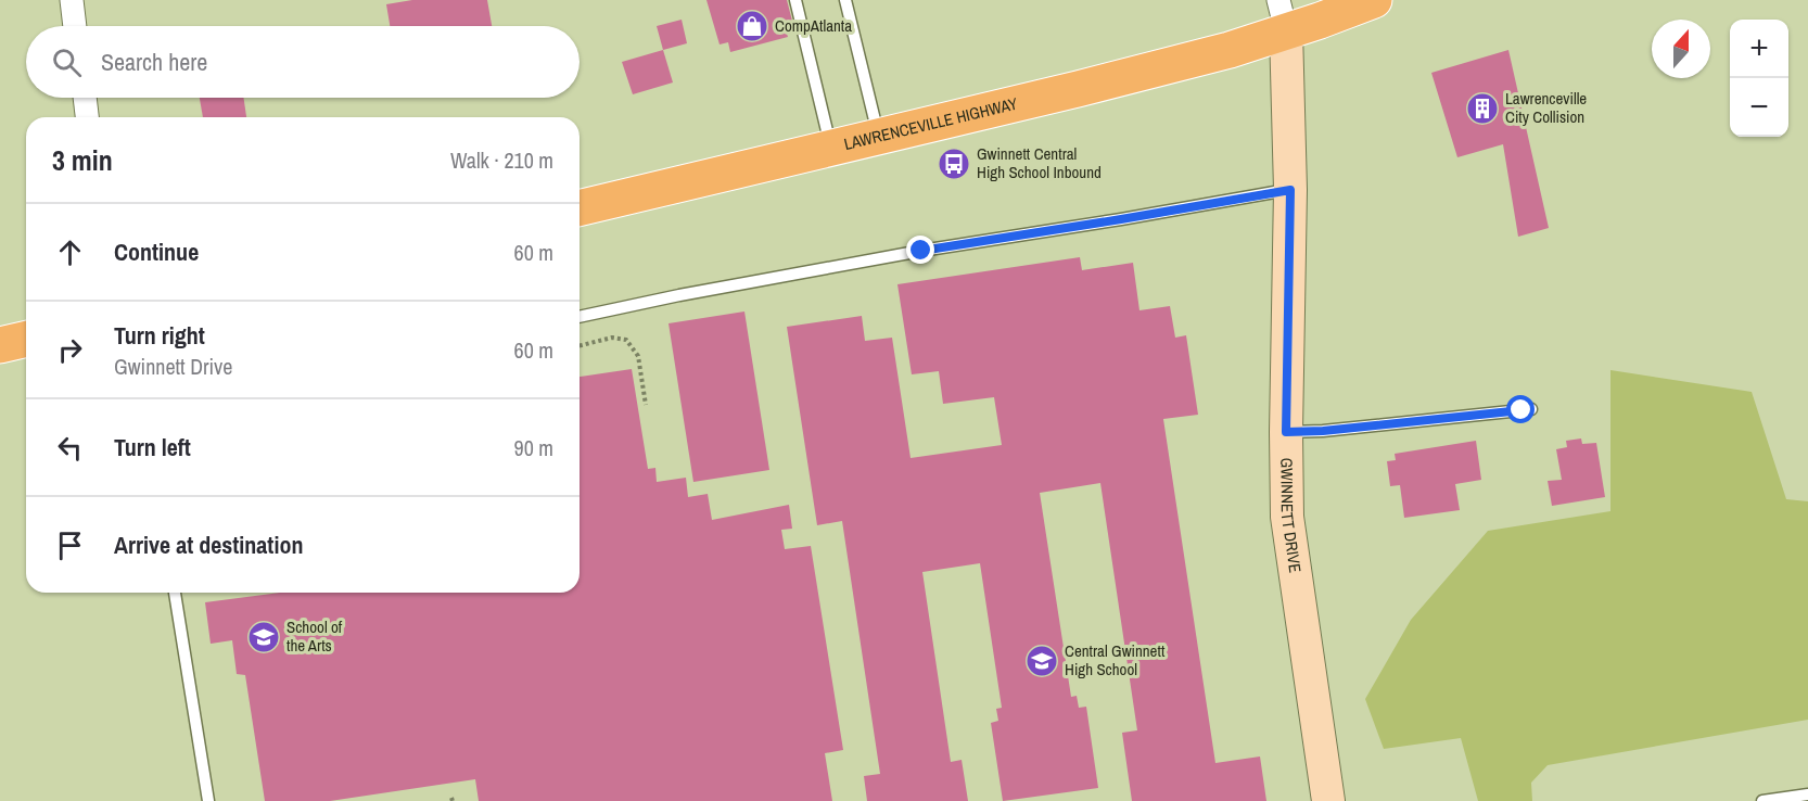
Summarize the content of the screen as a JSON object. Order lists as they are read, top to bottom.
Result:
{
  "streets": {
    "main road": ["LAWRENCEVILLE HIGHWAY"],
    "street": ["GWINNETT DRIVE"]
  },
  "crossings": [
    ["LAWRENCEVILLE HIGHWAY", "GWINNETT DRIVE"]
  ],
  "places": {
    "shop": ["CompAtlanta"],
    "building": ["Lawrenceville City Collision"],
    "bus stop": ["Gwinnett Central High School Inbound"],
    "school or university": ["School of the Arts", "Central Gwinnett High School"]
  },
  "north": "top",
  "page": {
    "map_buttons": ["+", "−"],
    "search": "Search here",
    "heading": ["3 min", "Walk · 210 m"],
    "list": [
      ["Continue", "60 m"],
      ["Turn right", "Gwinnett Drive", "60 m"],
      ["Turn left", "90 m"],
      "Arrive at destination"
    ]
  }
}
